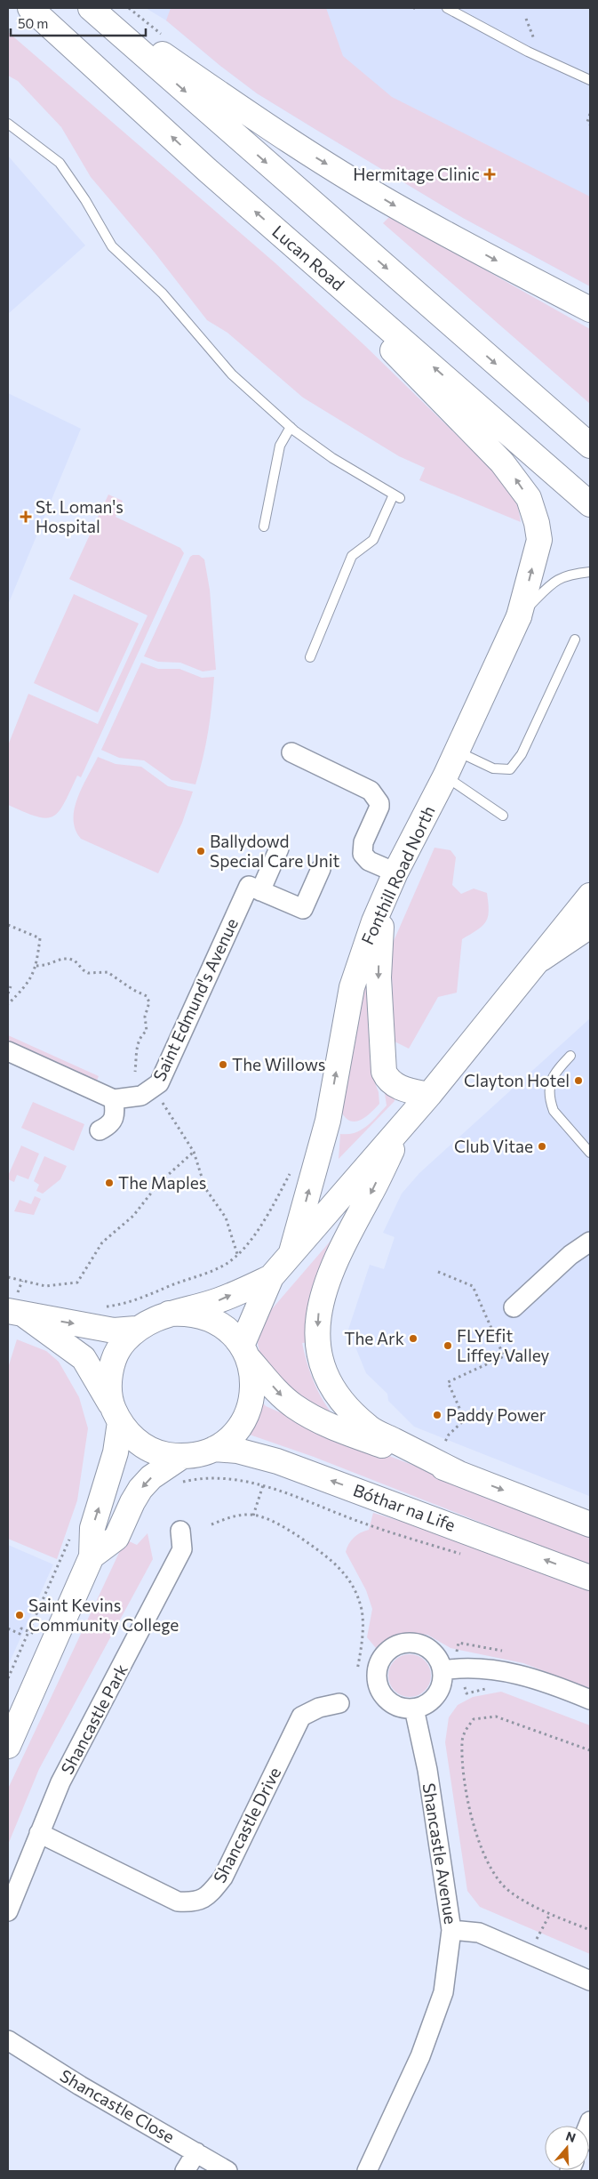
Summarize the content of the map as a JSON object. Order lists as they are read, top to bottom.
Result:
{
  "streets": {
    "main road": ["Lucan Road", "Fonthill Road North", "Bóthar na Life"],
    "street": [
      "Saint Edmund's Avenue",
      "Shancastle Park",
      "Shancastle Drive",
      "Shancastle Avenue",
      "Shancastle Close"
    ]
  },
  "crossings": [
    ["Lucan Road", "Fonthill Road North"],
    ["Fonthill Road North", "Bóthar na Life"],
    ["Shancastle Park", "Shancastle Drive"]
  ],
  "places": {
    "health": ["Hermitage Clinic", "St. Loman's Hospital"],
    "other": [
      "Ballydowd Special Care Unit",
      "The Willows",
      "Clayton Hotel",
      "Club Vitae",
      "The Maples",
      "The Ark",
      "FLYEfit Liffey Valley",
      "Paddy Power",
      "Saint Kevins Community College"
    ]
  },
  "scale_bar": "50 m",
  "north": "top"
}
